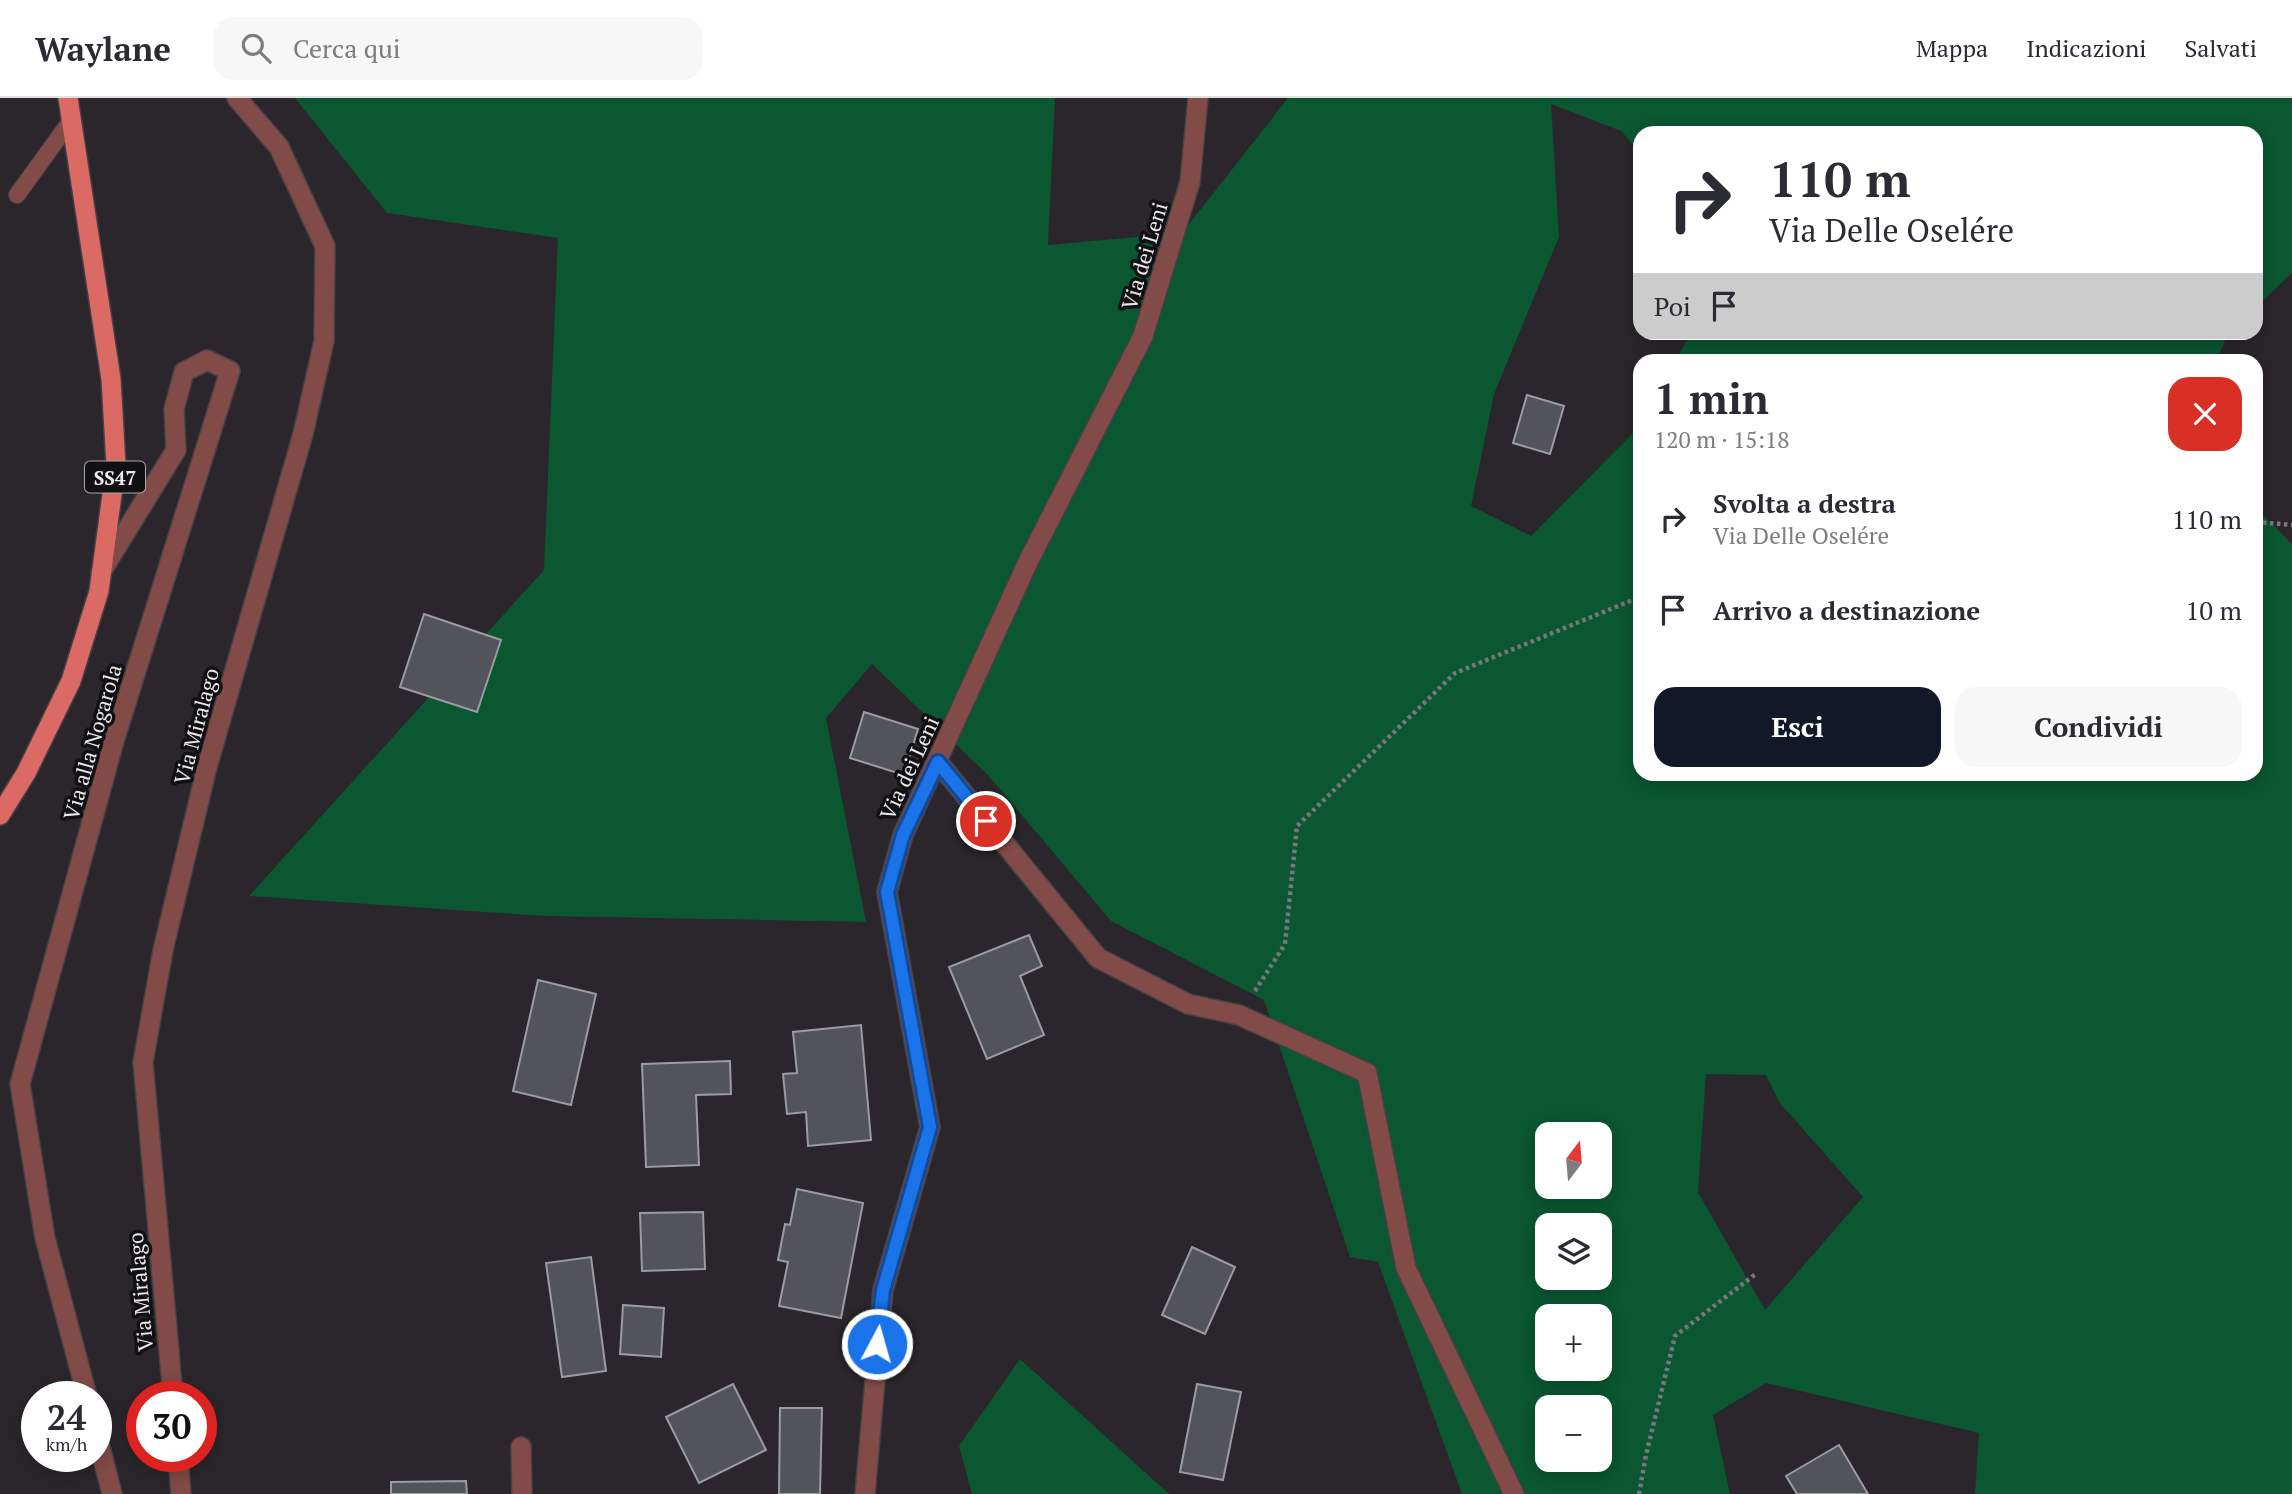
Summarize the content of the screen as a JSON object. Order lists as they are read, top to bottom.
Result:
{
  "streets": {
    "main road": ["SS47"],
    "street": ["Via dei Leni", "Via Miralago", "Via alla Nogarola"]
  },
  "crossings": [
    ["SS47", "Via alla Nogarola"]
  ],
  "north": "top",
  "page": {
    "header": "Waylane",
    "search": "Cerca qui",
    "nav": ["Mappa", "Indicazioni", "Salvati"],
    "turn": ["110 m", "Via Delle Oselére"],
    "then": "Poi",
    "heading": ["1 min", "120 m · 15:18"],
    "list": [
      {
        "name": "Svolta a destra",
        "note": "Via Delle Oselére",
        "value": "110 m"
      },
      {
        "name": "Arrivo a destinazione",
        "value": "10 m"
      }
    ],
    "buttons": ["Esci", "Condividi"],
    "map_buttons": ["+", "−"],
    "speed": "24 km/h",
    "limit": "30"
  }
}
